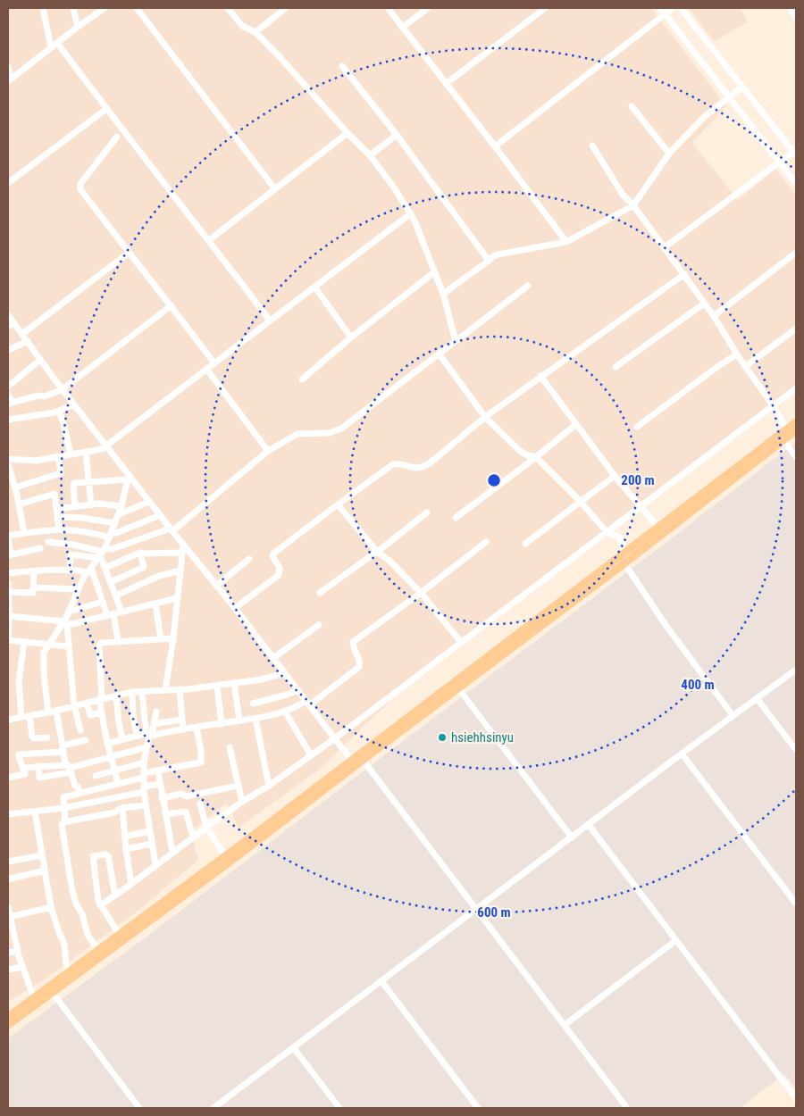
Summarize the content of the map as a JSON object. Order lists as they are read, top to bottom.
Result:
{
  "places": ["hsiehhsinyu"],
  "rings": ["200 m", "400 m", "600 m"]
}
